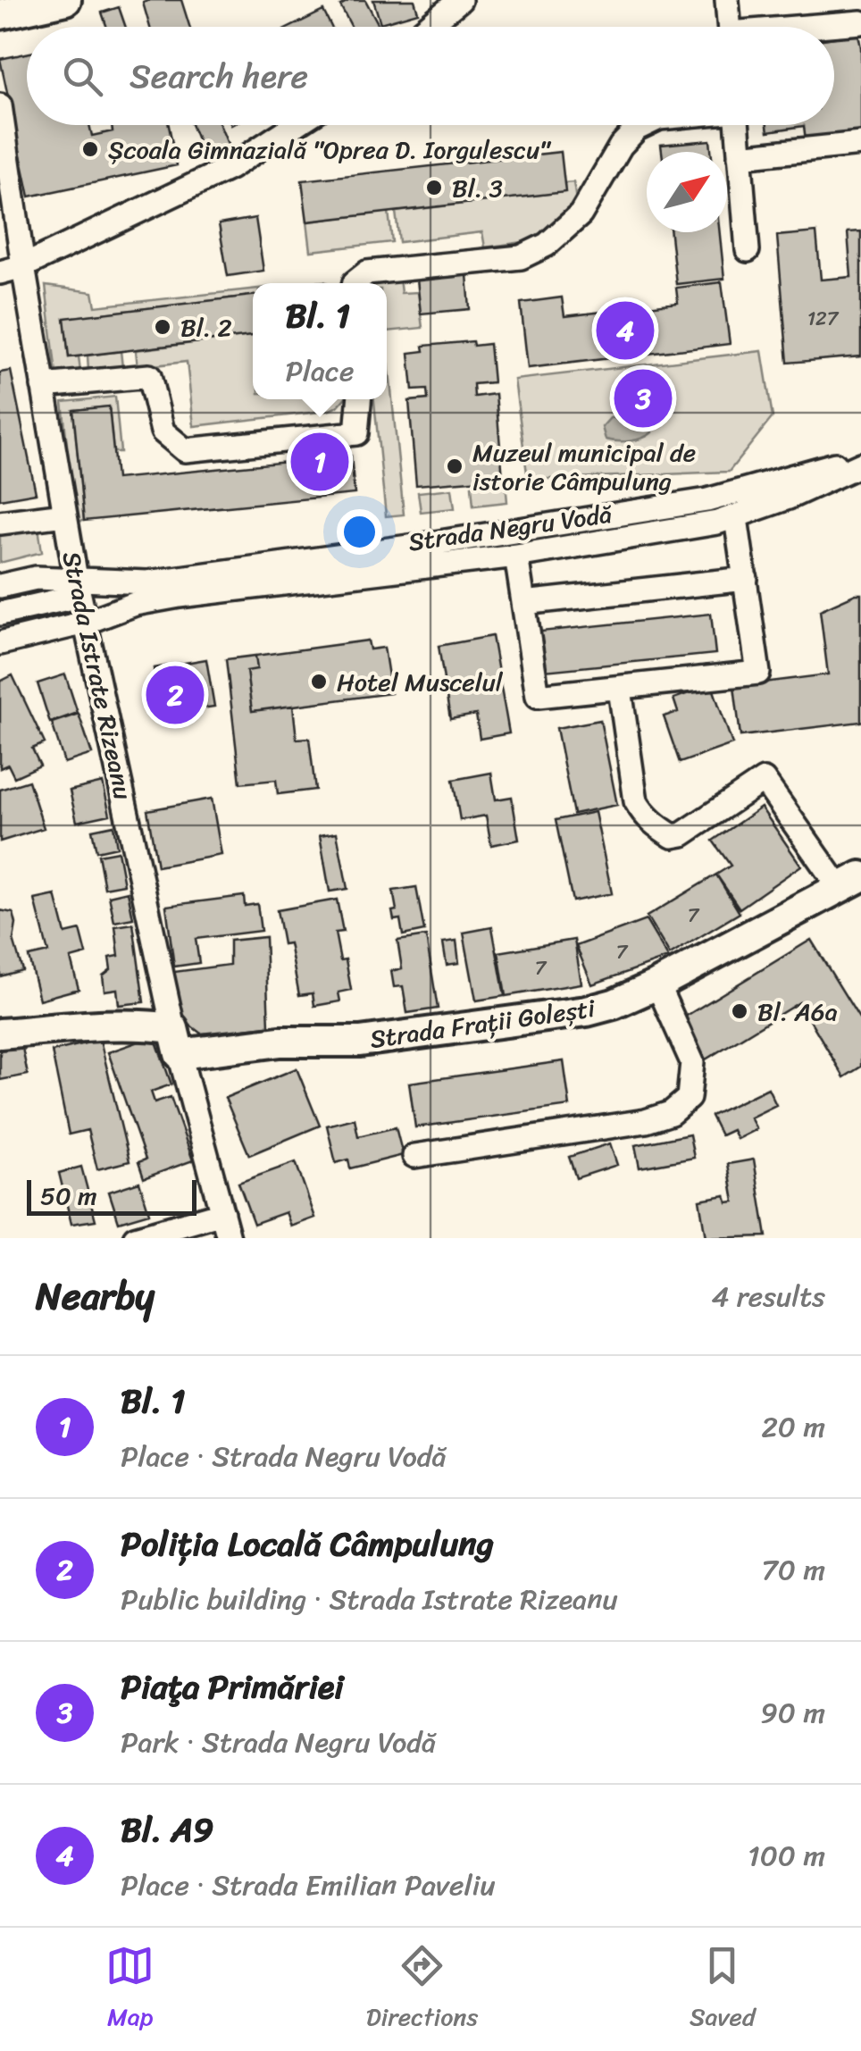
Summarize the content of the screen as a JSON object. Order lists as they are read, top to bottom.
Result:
{
  "streets": {
    "main road": ["Strada Frații Golești"],
    "street": ["Strada Negru Vodă", "Strada Istrate Rizeanu"]
  },
  "crossings": [
    ["Strada Negru Vodă", "Strada Istrate Rizeanu"],
    ["Strada Istrate Rizeanu", "Strada Frații Golești"]
  ],
  "places": [
    "Școala Gimnazială \"Oprea D. Iorgulescu\"",
    "Bl. 3",
    "Bl. 2",
    "Muzeul municipal de istorie Câmpulung",
    "Hotel Muscelul",
    "Bl. A6a"
  ],
  "house_numbers": [
    "127",
    "7",
    "7",
    "7"
  ],
  "scale_bar": "50 m",
  "north": "top right",
  "page": {
    "search": "Search here",
    "popup": ["Bl. 1", "Place"],
    "pins": [
      "4",
      "3",
      "1",
      "2"
    ],
    "scale": "50 m",
    "heading": ["Nearby", "4 results"],
    "list": [
      {
        "mark": "1",
        "name": "Bl. 1",
        "note": "Place · Strada Negru Vodă",
        "value": "20 m"
      },
      {
        "mark": "2",
        "name": "Poliția Locală Câmpulung",
        "note": "Public building · Strada Istrate Rizeanu",
        "value": "70 m"
      },
      {
        "mark": "3",
        "name": "Piaţa Primăriei",
        "note": "Park · Strada Negru Vodă",
        "value": "90 m"
      },
      {
        "mark": "4",
        "name": "Bl. A9",
        "note": "Place · Strada Emilian Paveliu",
        "value": "100 m"
      }
    ],
    "nav": ["Map", "Directions", "Saved"]
  }
}
